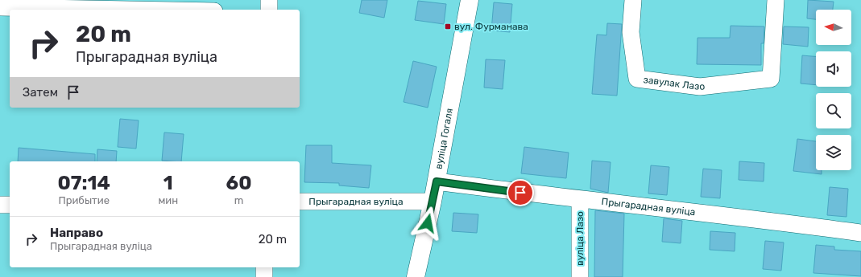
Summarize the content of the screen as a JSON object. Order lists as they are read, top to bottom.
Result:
{
  "streets": {
    "main road": ["вуліца Гогаля"],
    "street": ["завулак Лазо", "Прыгарадная вуліца", "вуліца Лазо"]
  },
  "crossings": [
    ["вуліца Гогаля", "Прыгарадная вуліца"],
    ["Прыгарадная вуліца", "вуліца Лазо"]
  ],
  "places": {
    "transit": ["вул. Фурманава"]
  },
  "north": "left",
  "page": {
    "turn": ["20 m", "Прыгарадная вуліца"],
    "then": "Затем",
    "eta": [
      "07:14",
      "Прибытие",
      "1",
      "мин",
      "60",
      "m"
    ],
    "list": [
      {
        "name": "Направо",
        "note": "Прыгарадная вуліца",
        "value": "20 m"
      }
    ]
  }
}
